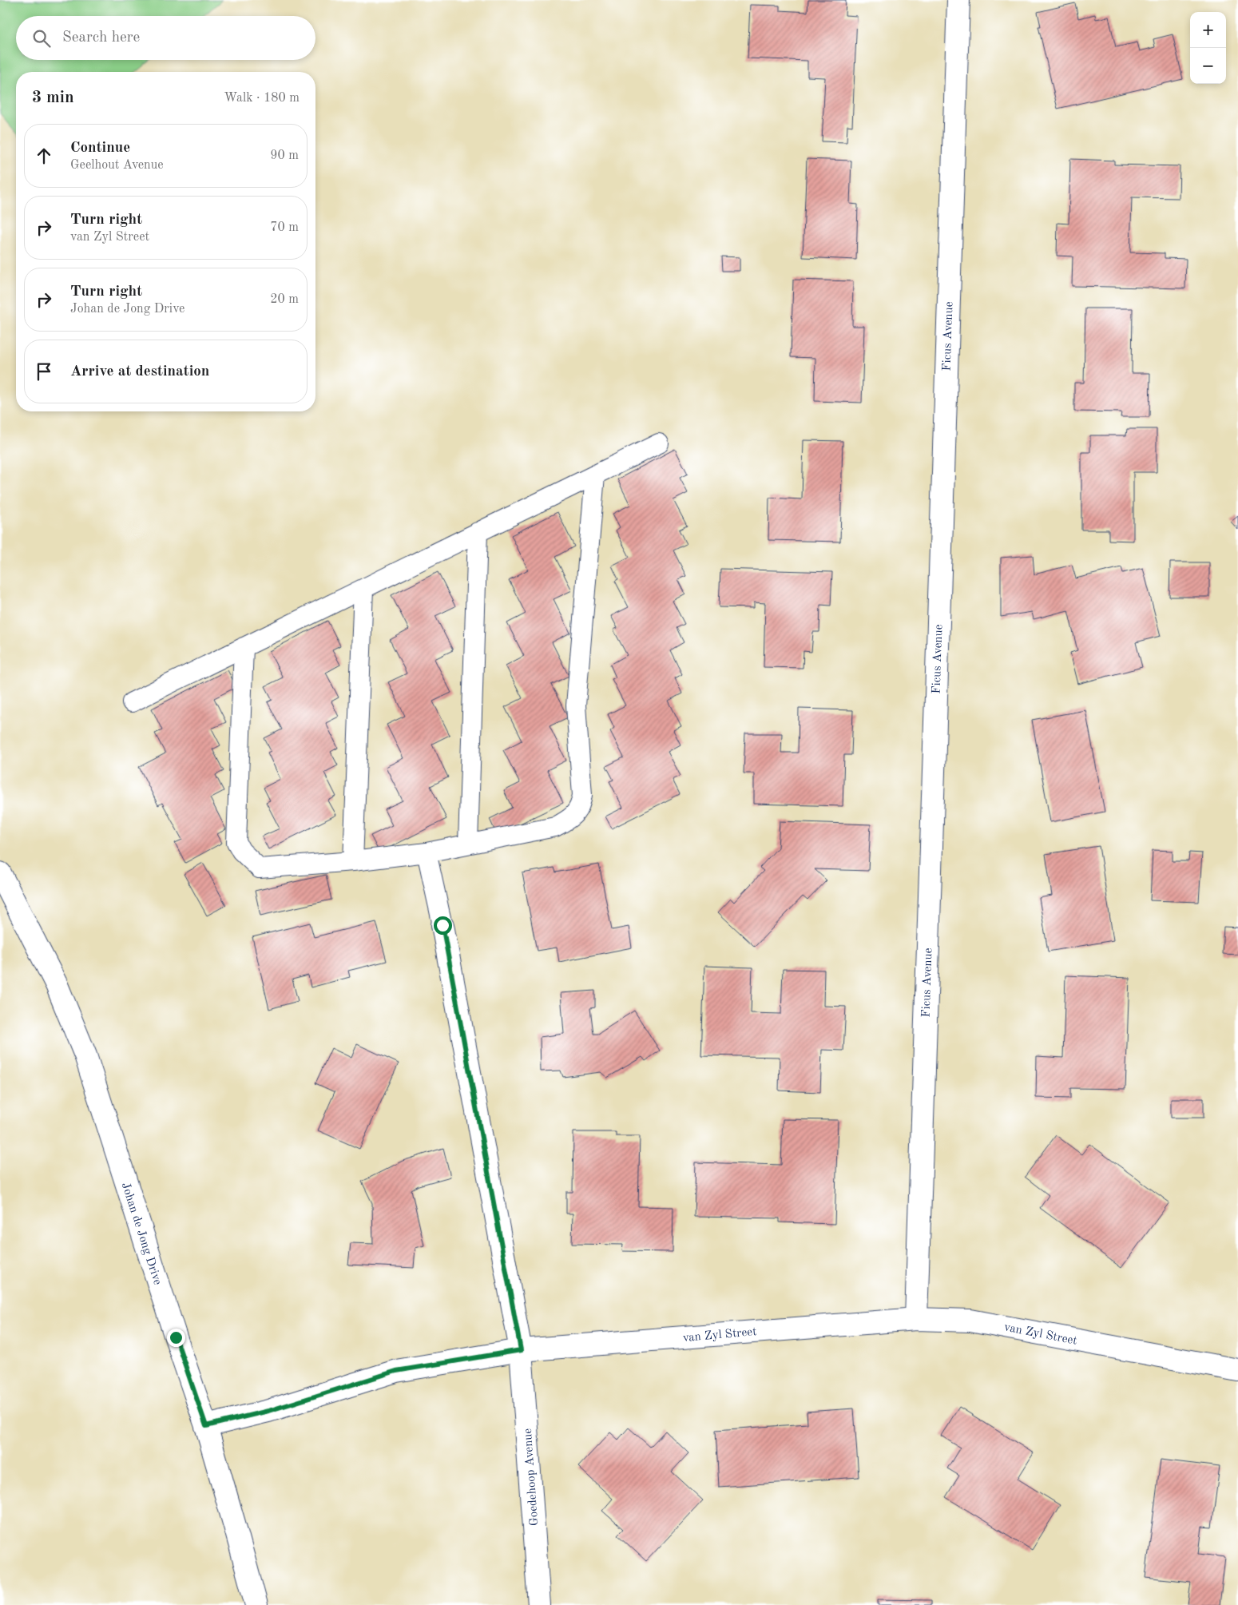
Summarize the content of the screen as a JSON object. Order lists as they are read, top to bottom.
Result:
{
  "streets": {
    "street": [
      "Ficus Avenue",
      "Johan de Jong Drive",
      "van Zyl Street",
      "Goedehoop Avenue"
    ]
  },
  "crossings": [
    ["Ficus Avenue", "van Zyl Street"],
    ["Johan de Jong Drive", "van Zyl Street"],
    ["van Zyl Street", "Goedehoop Avenue"]
  ],
  "page": {
    "map_buttons": ["+", "−"],
    "search": "Search here",
    "heading": ["3 min", "Walk · 180 m"],
    "list": [
      ["Continue", "Geelhout Avenue", "90 m"],
      ["Turn right", "van Zyl Street", "70 m"],
      ["Turn right", "Johan de Jong Drive", "20 m"],
      "Arrive at destination"
    ]
  }
}
